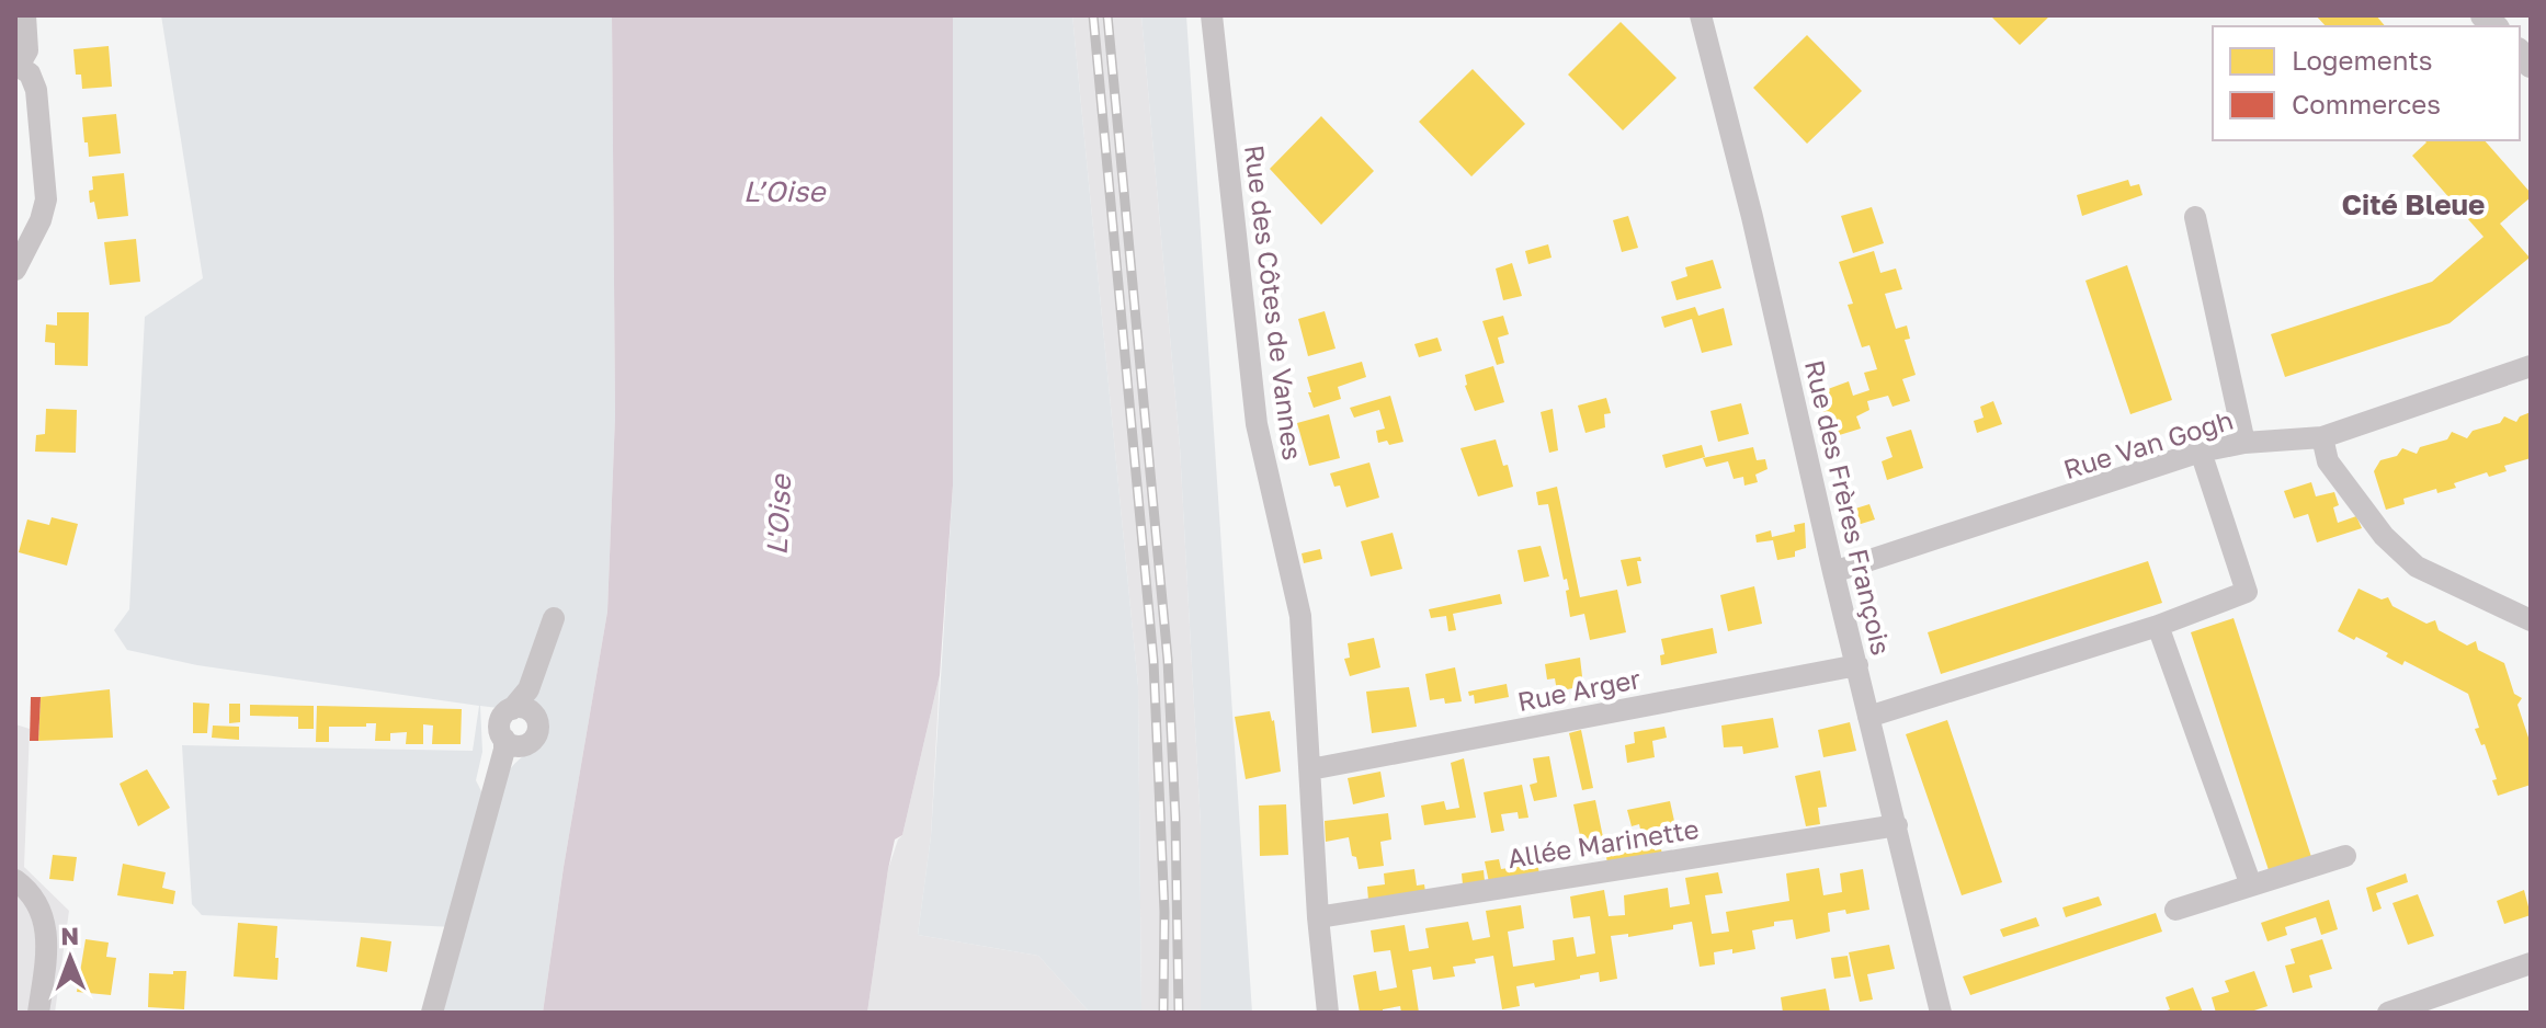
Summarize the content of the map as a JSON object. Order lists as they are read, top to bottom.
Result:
{
  "streets": {
    "street": [
      "Rue des Côtes de Vannes",
      "Rue Van Gogh",
      "Rue des Frères François",
      "Rue Arger",
      "Allée Marinette"
    ]
  },
  "crossings": [
    ["Rue des Côtes de Vannes", "Rue Arger"],
    ["Rue des Côtes de Vannes", "Allée Marinette"],
    ["Rue Van Gogh", "Rue des Frères François"],
    ["Rue des Frères François", "Rue Arger"],
    ["Rue des Frères François", "Allée Marinette"]
  ],
  "districts": ["Cité Bleue"],
  "water": ["L’Oise", "L'Oise"],
  "legend": ["Logements", "Commerces"],
  "north": "top"
}
